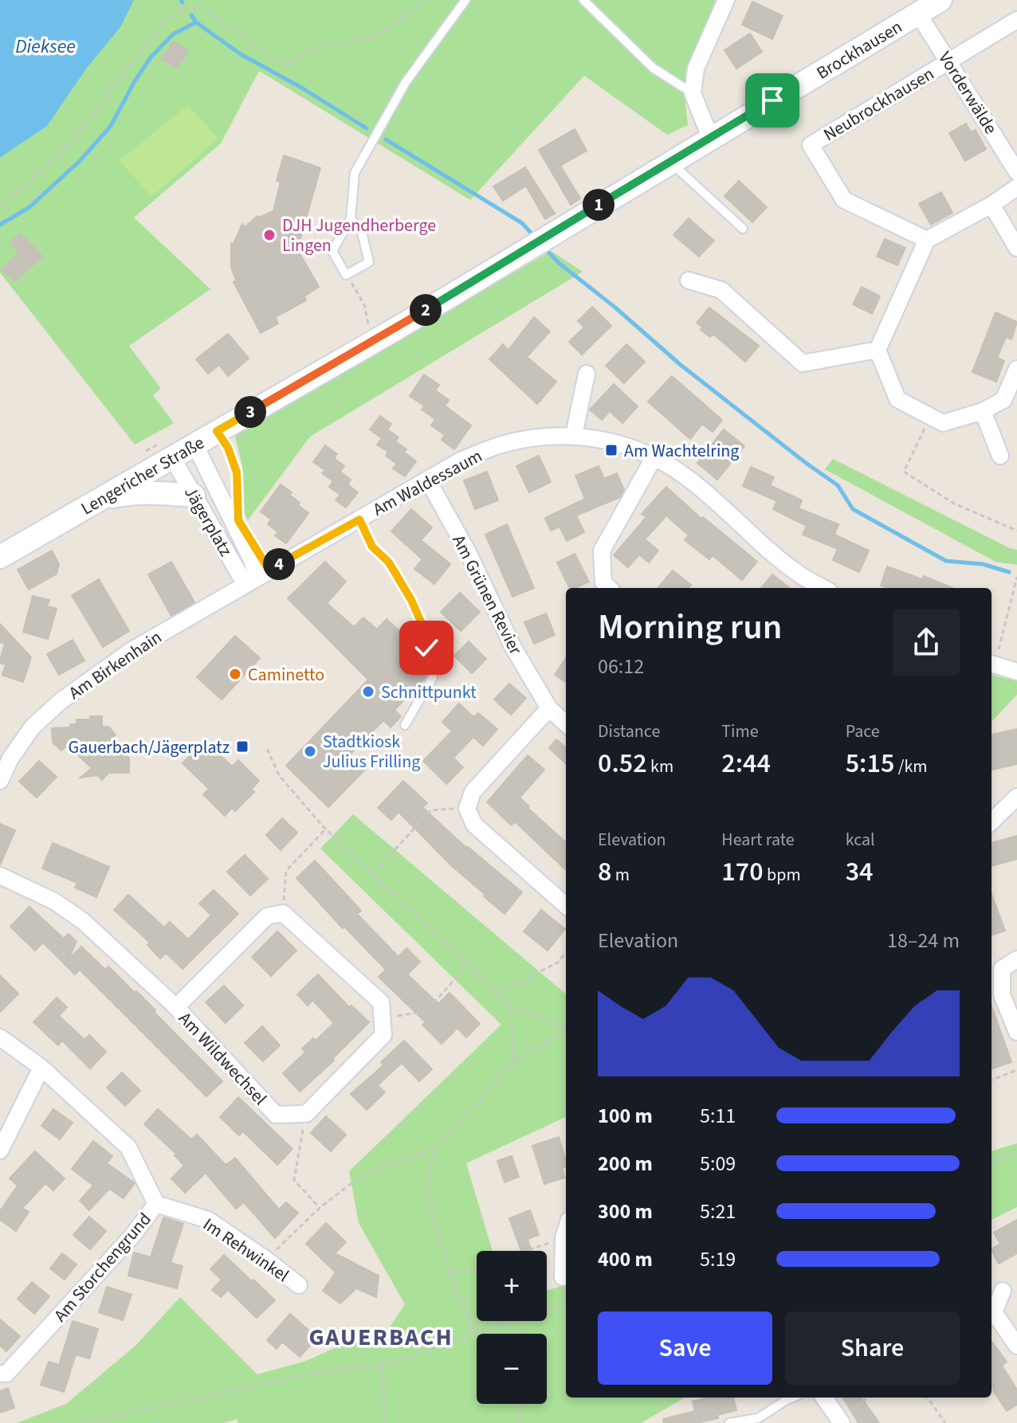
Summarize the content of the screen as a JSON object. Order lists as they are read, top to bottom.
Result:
{
  "streets": {
    "main road": ["Brockhausen", "Lengericher Straße"],
    "street": [
      "Vorderwälde",
      "Neubrockhausen",
      "Am Waldessaum",
      "Jägerplatz",
      "Am Grünen Revier",
      "Am Birkenhain",
      "Am Wildwechsel",
      "Im Rehwinkel",
      "Am Storchengrund"
    ]
  },
  "crossings": [
    ["Brockhausen", "Vorderwälde"],
    ["Brockhausen", "Lengericher Straße"],
    ["Vorderwälde", "Neubrockhausen"],
    ["Lengericher Straße", "Jägerplatz"],
    ["Am Waldessaum", "Jägerplatz"],
    ["Am Waldessaum", "Am Grünen Revier"],
    ["Am Waldessaum", "Am Birkenhain"],
    ["Jägerplatz", "Am Birkenhain"],
    ["Im Rehwinkel", "Am Storchengrund"]
  ],
  "districts": ["GAUERBACH"],
  "water": ["Dieksee"],
  "places": {
    "other": [
      "DJH Jugendherberge Lingen",
      "Caminetto",
      "Schnittpunkt",
      "Stadtkiosk Julius Frilling"
    ],
    "transit": ["Am Wachtelring", "Gauerbach/Jägerplatz"]
  },
  "page": {
    "pins": [
      "1",
      "2",
      "3",
      "4"
    ],
    "heading": ["Morning run", "06:12"],
    "stats": [
      ["Distance", "0.52 km"],
      ["Time", "2:44"],
      ["Pace", "5:15 /km"],
      ["Elevation", "8 m"],
      ["Heart rate", "170 bpm"],
      ["kcal", "34"]
    ],
    "chart": ["Elevation", "18–24 m"],
    "list": [
      {
        "name": "100 m",
        "note": "5:11"
      },
      {
        "name": "200 m",
        "note": "5:09"
      },
      {
        "name": "300 m",
        "note": "5:21"
      },
      {
        "name": "400 m",
        "note": "5:19"
      }
    ],
    "map_buttons": ["+", "−"],
    "buttons": ["Save", "Share"]
  }
}
